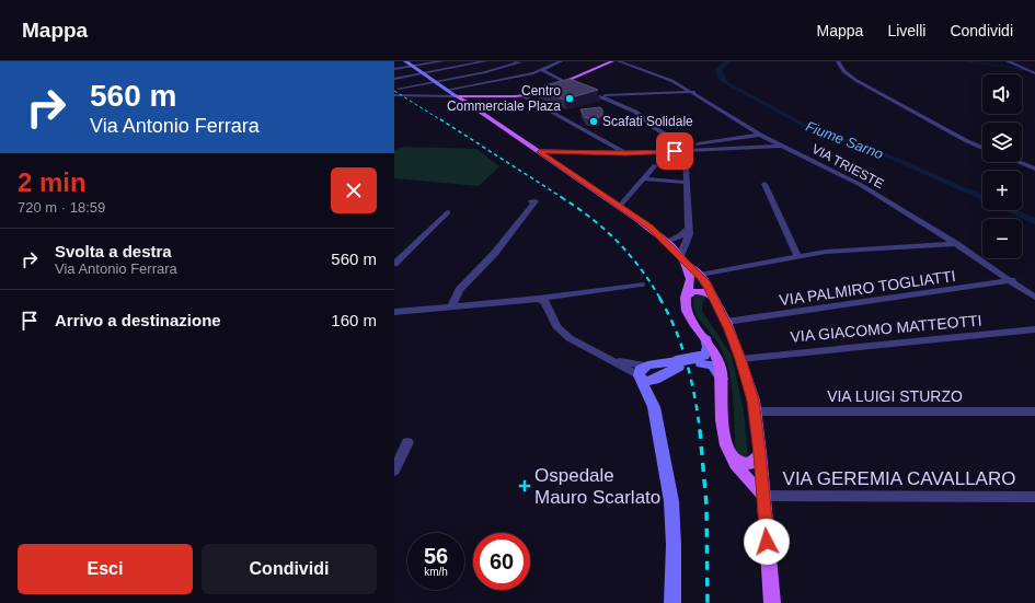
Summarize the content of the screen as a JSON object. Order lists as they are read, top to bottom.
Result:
{
  "streets": {
    "street": [
      "VIA TRIESTE",
      "VIA PALMIRO TOGLIATTI",
      "VIA GIACOMO MATTEOTTI",
      "VIA LUIGI STURZO",
      "VIA GEREMIA CAVALLARO"
    ]
  },
  "crossings": [
    ["VIA TRIESTE", "VIA PALMIRO TOGLIATTI"]
  ],
  "water": ["Fiume Sarno"],
  "places": {
    "other": ["Centro Commerciale Plaza", "Scafati Solidale"],
    "health": ["Ospedale Mauro Scarlato"]
  },
  "page": {
    "header": "Mappa",
    "nav": ["Mappa", "Livelli", "Condividi"],
    "turn": ["560 m", "Via Antonio Ferrara"],
    "map_buttons": ["+", "−"],
    "heading": ["2 min", "720 m · 18:59"],
    "list": [
      {
        "name": "Svolta a destra",
        "note": "Via Antonio Ferrara",
        "value": "560 m"
      },
      {
        "name": "Arrivo a destinazione",
        "value": "160 m"
      }
    ],
    "speed": "56 km/h",
    "limit": "60",
    "buttons": ["Esci", "Condividi"]
  }
}
